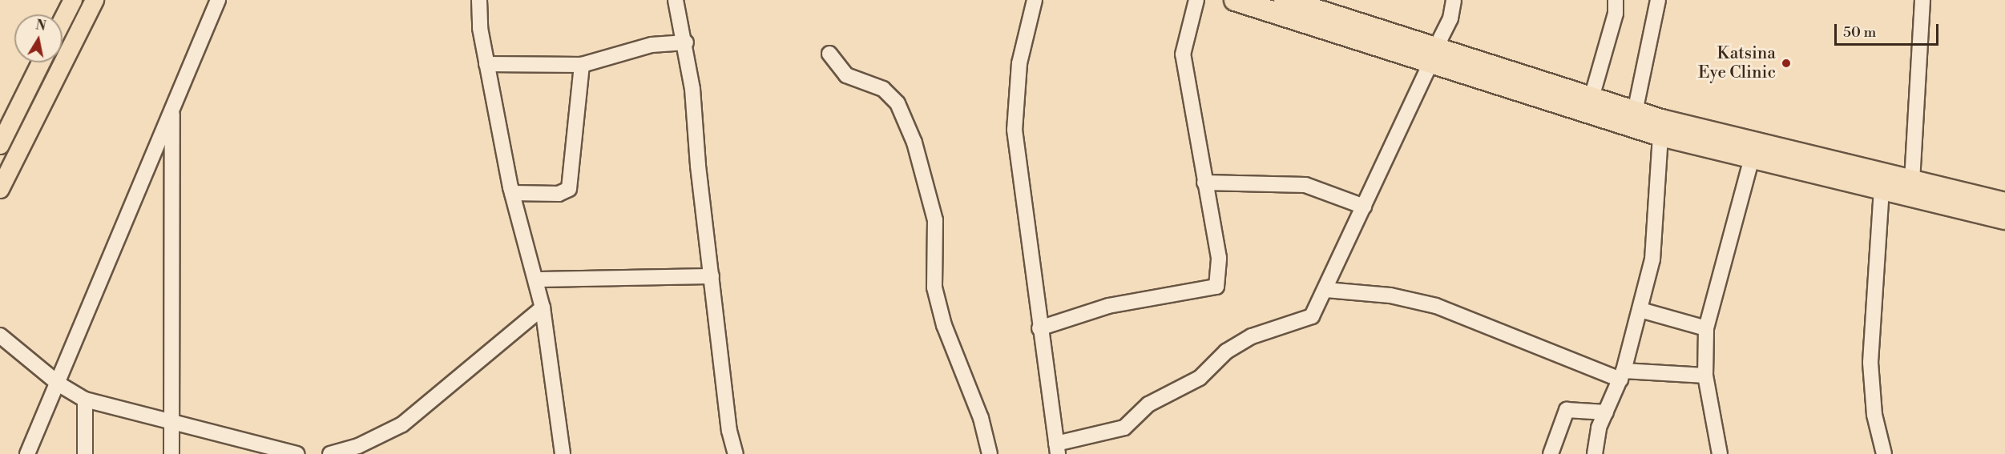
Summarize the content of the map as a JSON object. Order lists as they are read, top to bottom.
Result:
{
  "places": ["Katsina Eye Clinic"],
  "scale_bar": "50 m",
  "north": "top"
}
